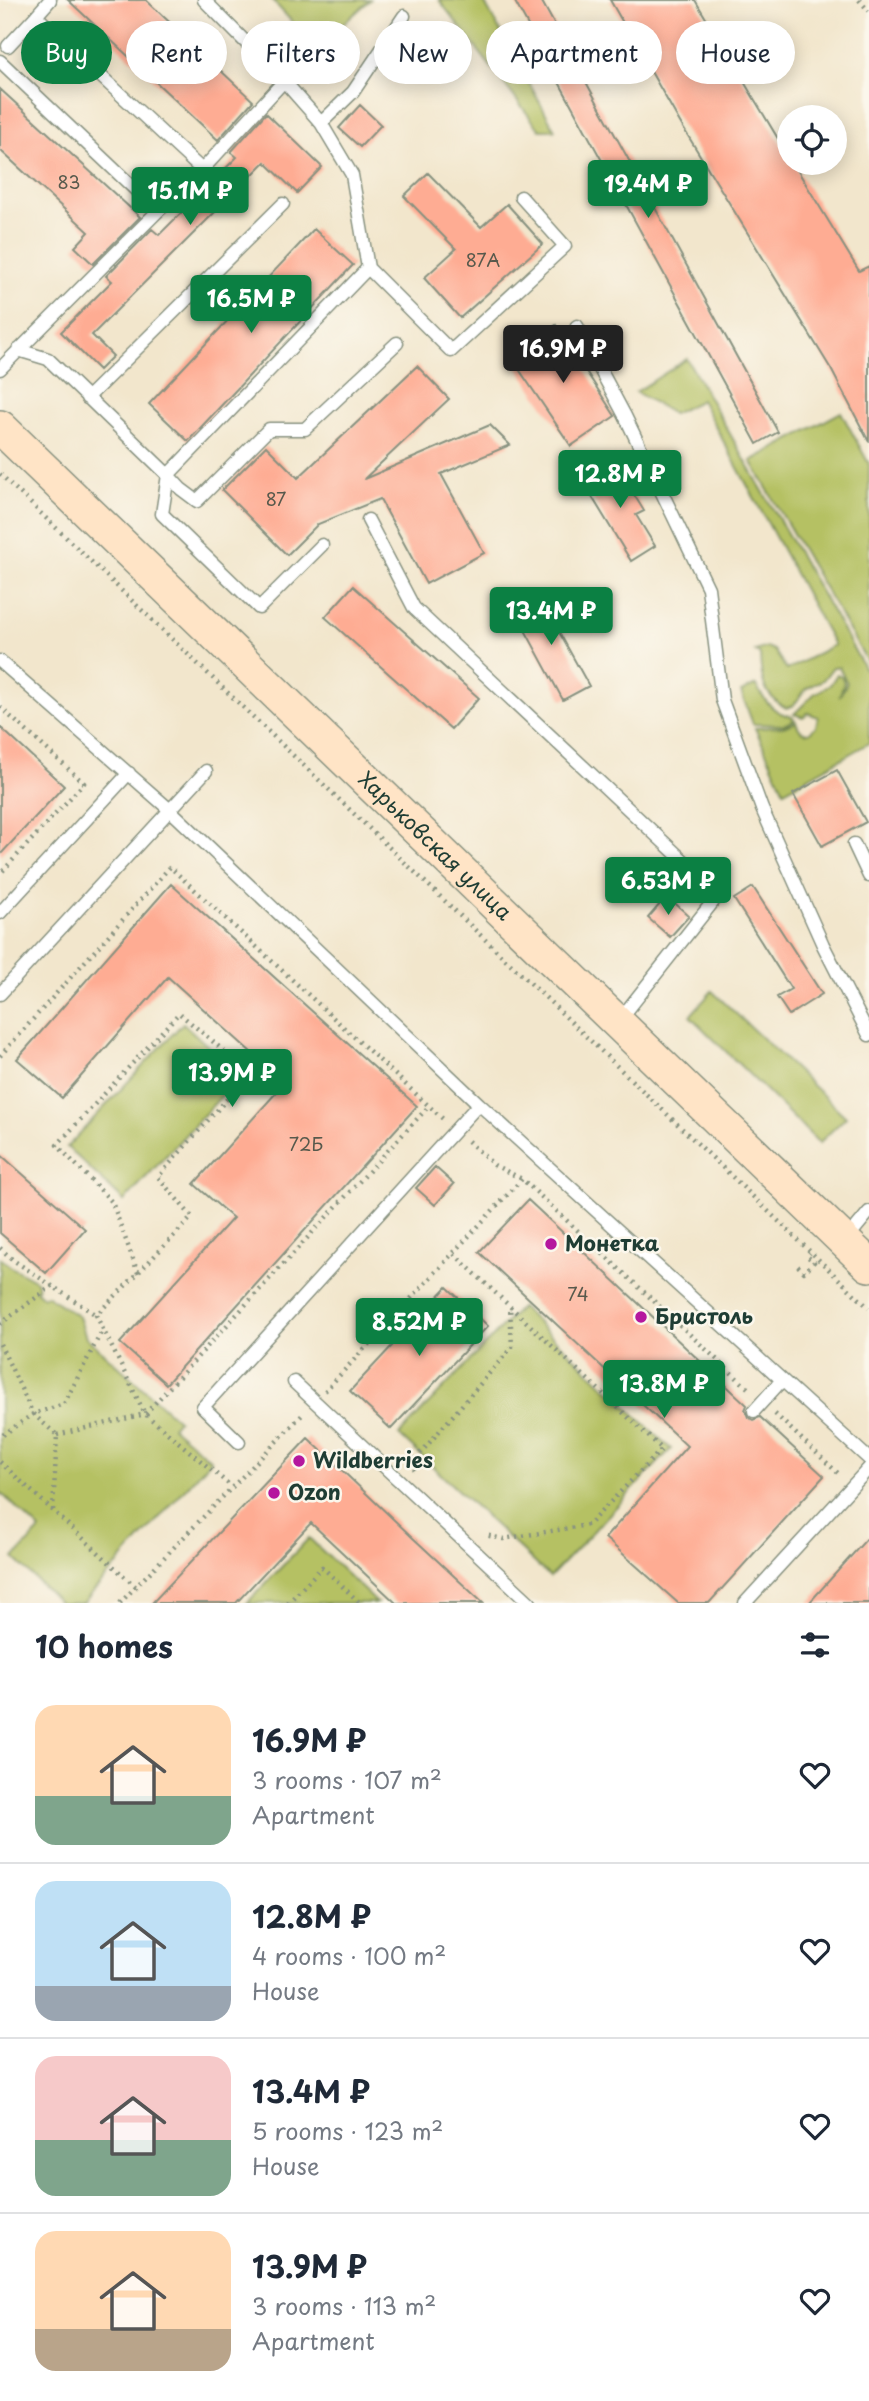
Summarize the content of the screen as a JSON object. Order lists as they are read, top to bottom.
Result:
{
  "streets": {
    "street": ["Харьковская улица"]
  },
  "places": [
    "Монетка",
    "Бристоль",
    "Wildberries",
    "Ozon"
  ],
  "house_numbers": [
    "83",
    "87А",
    "87",
    "72Б",
    "74"
  ],
  "page": {
    "chip": [
      "Buy",
      "Rent",
      "Filters",
      "New",
      "Apartment",
      "House"
    ],
    "price": [
      "19.4M ₽",
      "15.1M ₽",
      "16.5M ₽",
      "16.9M ₽",
      "12.8M ₽",
      "13.4M ₽",
      "6.53M ₽",
      "13.9M ₽",
      "8.52M ₽",
      "13.8M ₽"
    ],
    "heading": "10 homes",
    "list": [
      {
        "name": "16.9M ₽",
        "note": "3 rooms · 107 m² · Apartment"
      },
      {
        "name": "12.8M ₽",
        "note": "4 rooms · 100 m² · House"
      },
      {
        "name": "13.4M ₽",
        "note": "5 rooms · 123 m² · House"
      },
      {
        "name": "13.9M ₽",
        "note": "3 rooms · 113 m² · Apartment"
      }
    ]
  }
}
